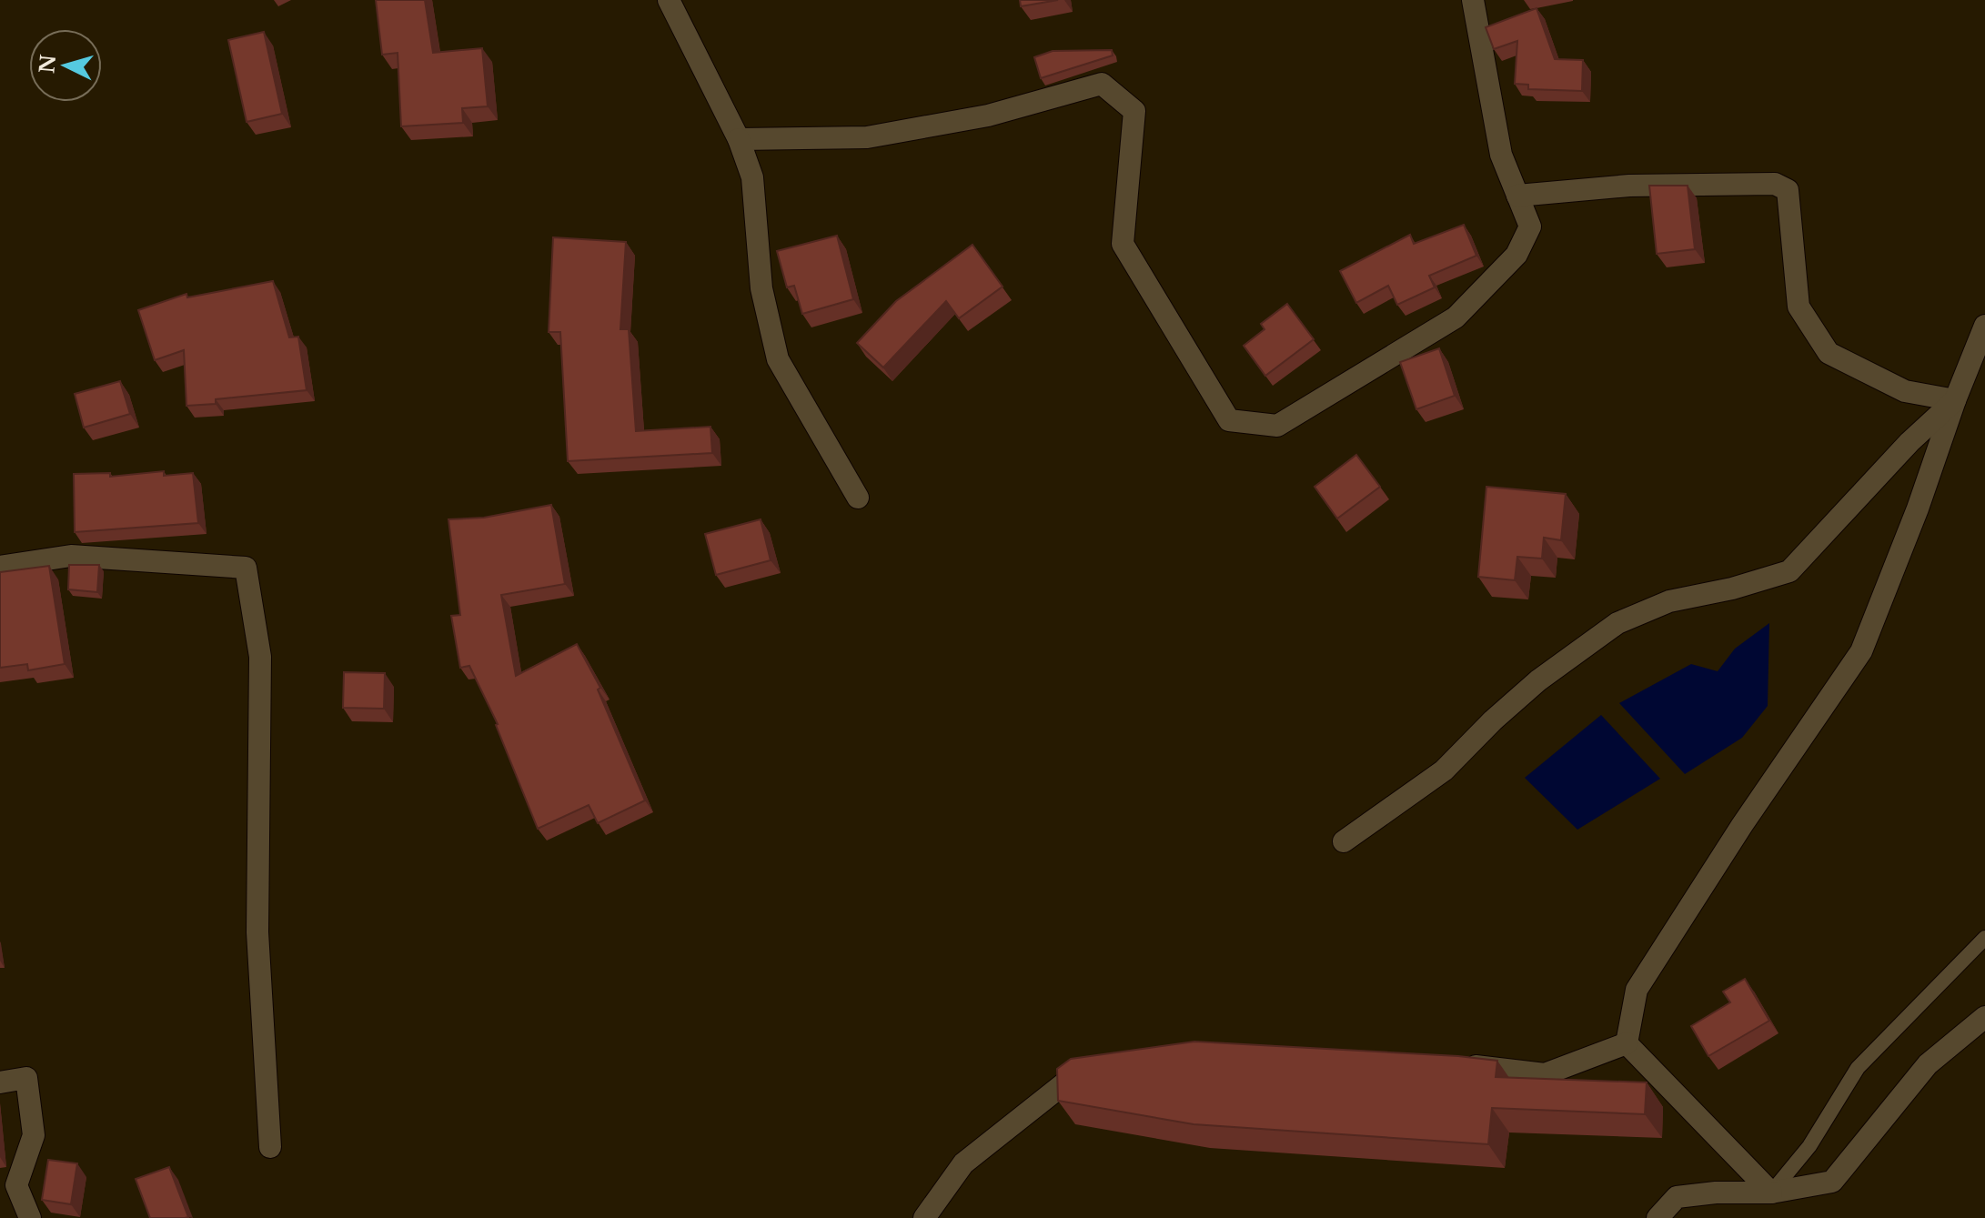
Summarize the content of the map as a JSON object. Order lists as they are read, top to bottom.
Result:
{
  "north": "left"
}
